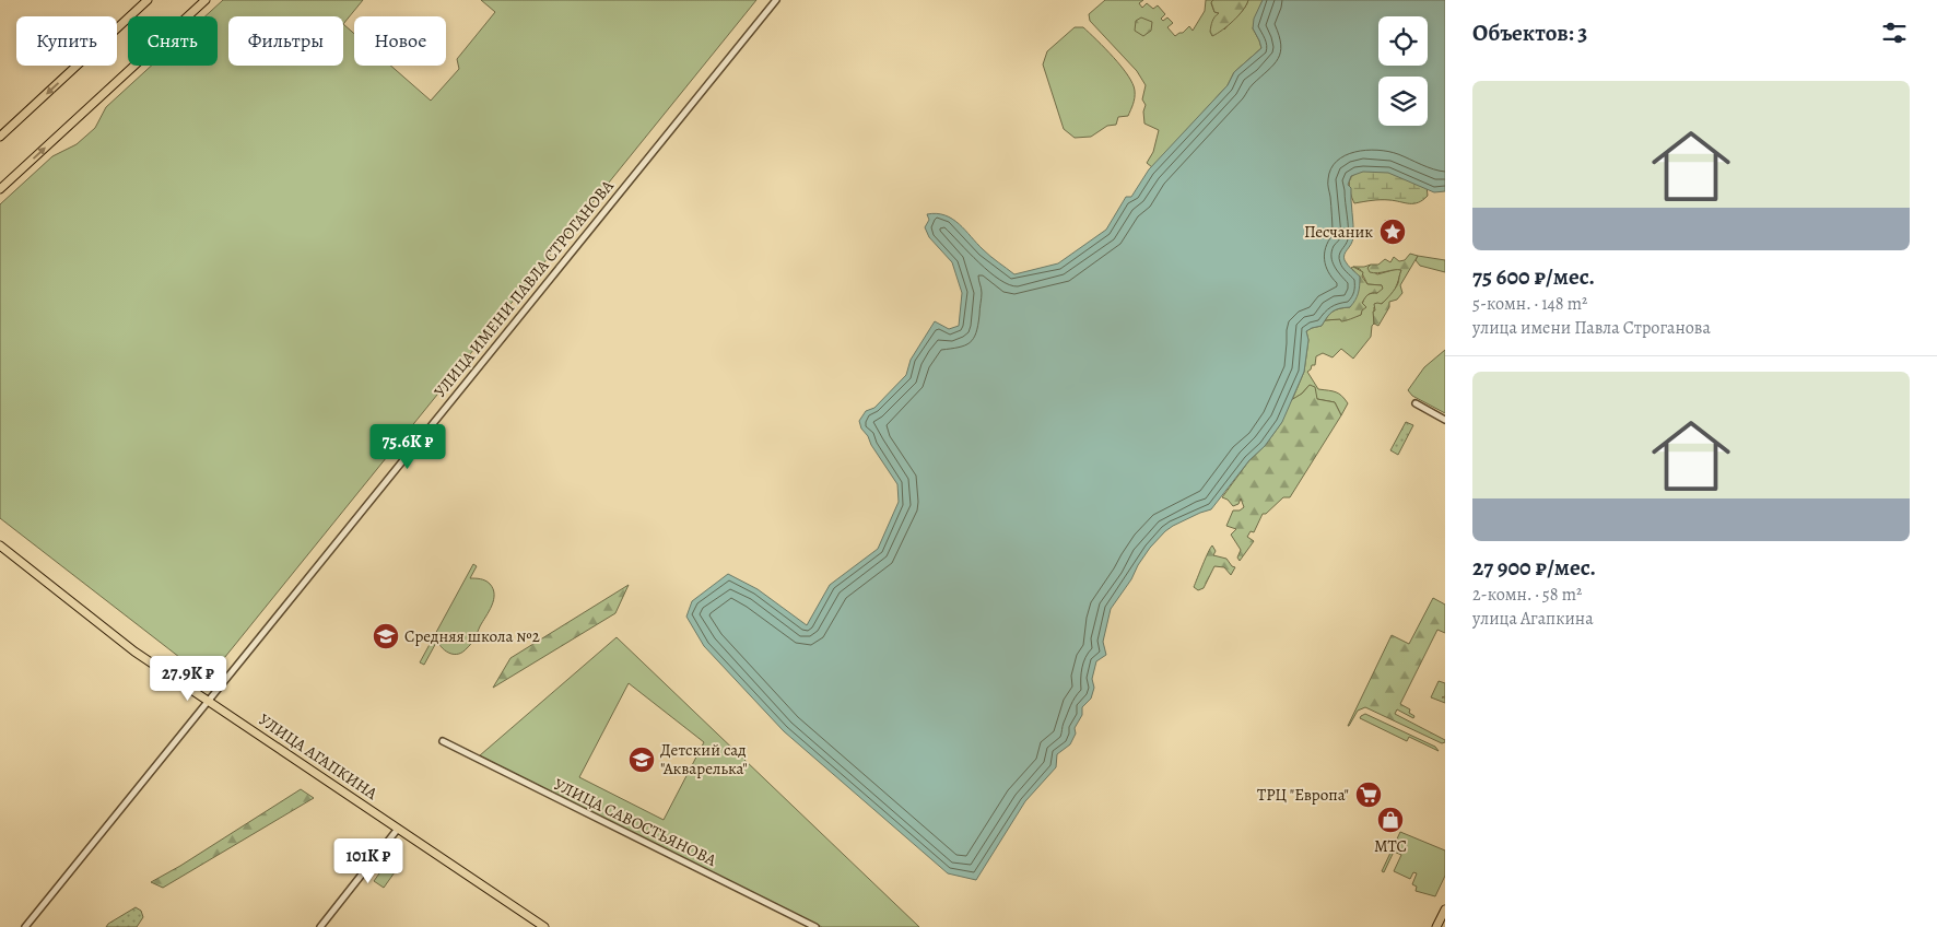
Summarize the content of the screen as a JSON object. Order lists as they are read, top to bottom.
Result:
{
  "streets": {
    "main road": ["УЛИЦА АГАПКИНА"],
    "street": ["УЛИЦА ИМЕНИ ПАВЛА СТРОГАНОВА", "УЛИЦА САВОСТЬЯНОВА"]
  },
  "crossings": [
    ["УЛИЦА ИМЕНИ ПАВЛА СТРОГАНОВА", "УЛИЦА АГАПКИНА"]
  ],
  "places": {
    "place": ["Песчаник"],
    "school or university": ["Средняя школа №2", "Детский сад \"Акварелька\""],
    "supermarket": ["ТРЦ \"Европа\""],
    "shop": ["МТС"]
  },
  "page": {
    "heading": "Объектов: 3",
    "chip": [
      "Купить",
      "Снять",
      "Фильтры",
      "Новое"
    ],
    "list": [
      {
        "name": "75 600 ₽/мес.",
        "note": "5-комн. · 148 m² · улица имени Павла Строганова"
      },
      {
        "name": "27 900 ₽/мес.",
        "note": "2-комн. · 58 m² · улица Агапкина"
      }
    ],
    "price": ["75.6K ₽", "27.9K ₽", "101K ₽"]
  }
}
